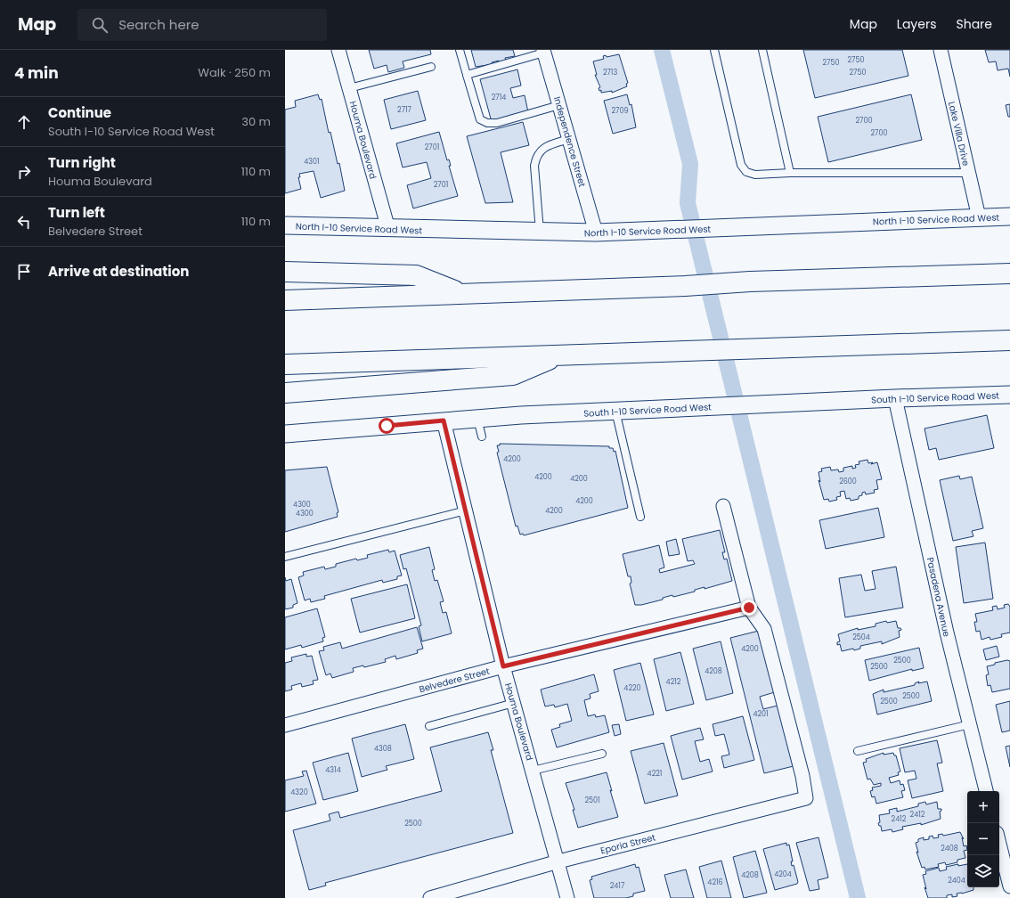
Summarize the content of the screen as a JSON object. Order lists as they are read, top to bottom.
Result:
{
  "streets": {
    "street": [
      "Lake Villa Drive",
      "Houma Boulevard",
      "Independence Street",
      "North I-10 Service Road West",
      "South I-10 Service Road West",
      "Pasadena Avenue",
      "Belvedere Street",
      "Eporia Street"
    ]
  },
  "crossings": [
    ["Lake Villa Drive", "North I-10 Service Road West"],
    ["Houma Boulevard", "North I-10 Service Road West"],
    ["Houma Boulevard", "South I-10 Service Road West"],
    ["Houma Boulevard", "Belvedere Street"],
    ["Houma Boulevard", "Eporia Street"],
    ["Independence Street", "North I-10 Service Road West"],
    ["South I-10 Service Road West", "Pasadena Avenue"],
    ["Belvedere Street", "Eporia Street"]
  ],
  "house_numbers": [
    "2750",
    "2750",
    "2713",
    "2750",
    "2714",
    "2717",
    "2709",
    "2700",
    "2700",
    "2701",
    "4301",
    "2701",
    "4200",
    "4200",
    "4200",
    "2600",
    "4200",
    "4300",
    "4200",
    "4300",
    "2504",
    "4200",
    "2500",
    "2500",
    "4208",
    "4212",
    "4220",
    "2500",
    "2500",
    "4201",
    "4308",
    "4314",
    "4221",
    "4320",
    "2501",
    "2412",
    "2412",
    "2500",
    "2408",
    "4204",
    "4208",
    "2404",
    "4216",
    "2417"
  ],
  "page": {
    "header": "Map",
    "search": "Search here",
    "nav": ["Map", "Layers", "Share"],
    "heading": ["4 min", "Walk · 250 m"],
    "list": [
      ["Continue", "South I-10 Service Road West", "30 m"],
      ["Turn right", "Houma Boulevard", "110 m"],
      ["Turn left", "Belvedere Street", "110 m"],
      "Arrive at destination"
    ],
    "map_buttons": ["+", "−"]
  }
}
